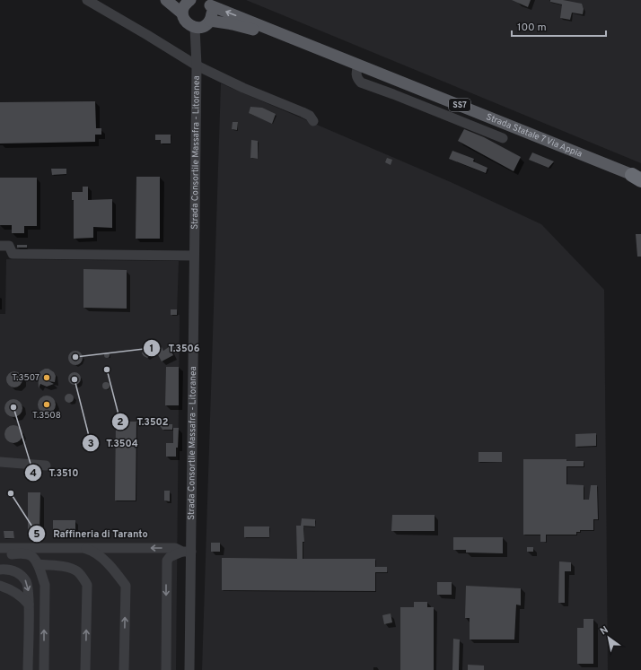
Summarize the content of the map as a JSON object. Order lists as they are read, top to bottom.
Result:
{
  "streets": {
    "main road": ["SS7", "Strada Statale 7 Via Appia"],
    "street": ["Strada Consortile Massafra - Litoranea"]
  },
  "places": [
    "T.3506",
    "T.3502",
    "T.3507",
    "T.3504",
    "T.3508",
    "T.3510",
    "Raffineria di Taranto"
  ],
  "scale_bar": "100 m",
  "north": "top left"
}
